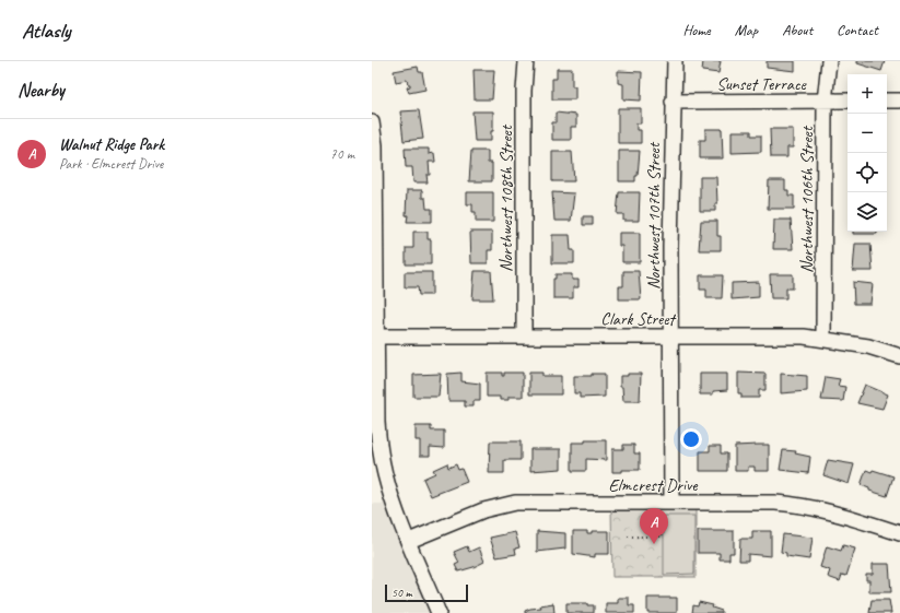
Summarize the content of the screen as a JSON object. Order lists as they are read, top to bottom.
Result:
{
  "streets": {
    "street": [
      "Sunset Terrace",
      "Northwest 108th Street",
      "Northwest 106th Street",
      "Northwest 107th Street",
      "Clark Street",
      "Elmcrest Drive"
    ]
  },
  "crossings": [
    ["Sunset Terrace", "Northwest 106th Street"],
    ["Sunset Terrace", "Northwest 107th Street"],
    ["Northwest 108th Street", "Clark Street"],
    ["Northwest 106th Street", "Clark Street"],
    ["Northwest 107th Street", "Clark Street"],
    ["Northwest 107th Street", "Elmcrest Drive"]
  ],
  "scale_bar": "50 m",
  "page": {
    "header": "Atlasly",
    "nav": [
      "Home",
      "Map",
      "About",
      "Contact"
    ],
    "heading": "Nearby",
    "map_buttons": ["+", "−"],
    "list": [
      {
        "mark": "A",
        "name": "Walnut Ridge Park",
        "note": "Park · Elmcrest Drive",
        "value": "70 m"
      }
    ],
    "pins": "A",
    "scale": "50 m"
  }
}
